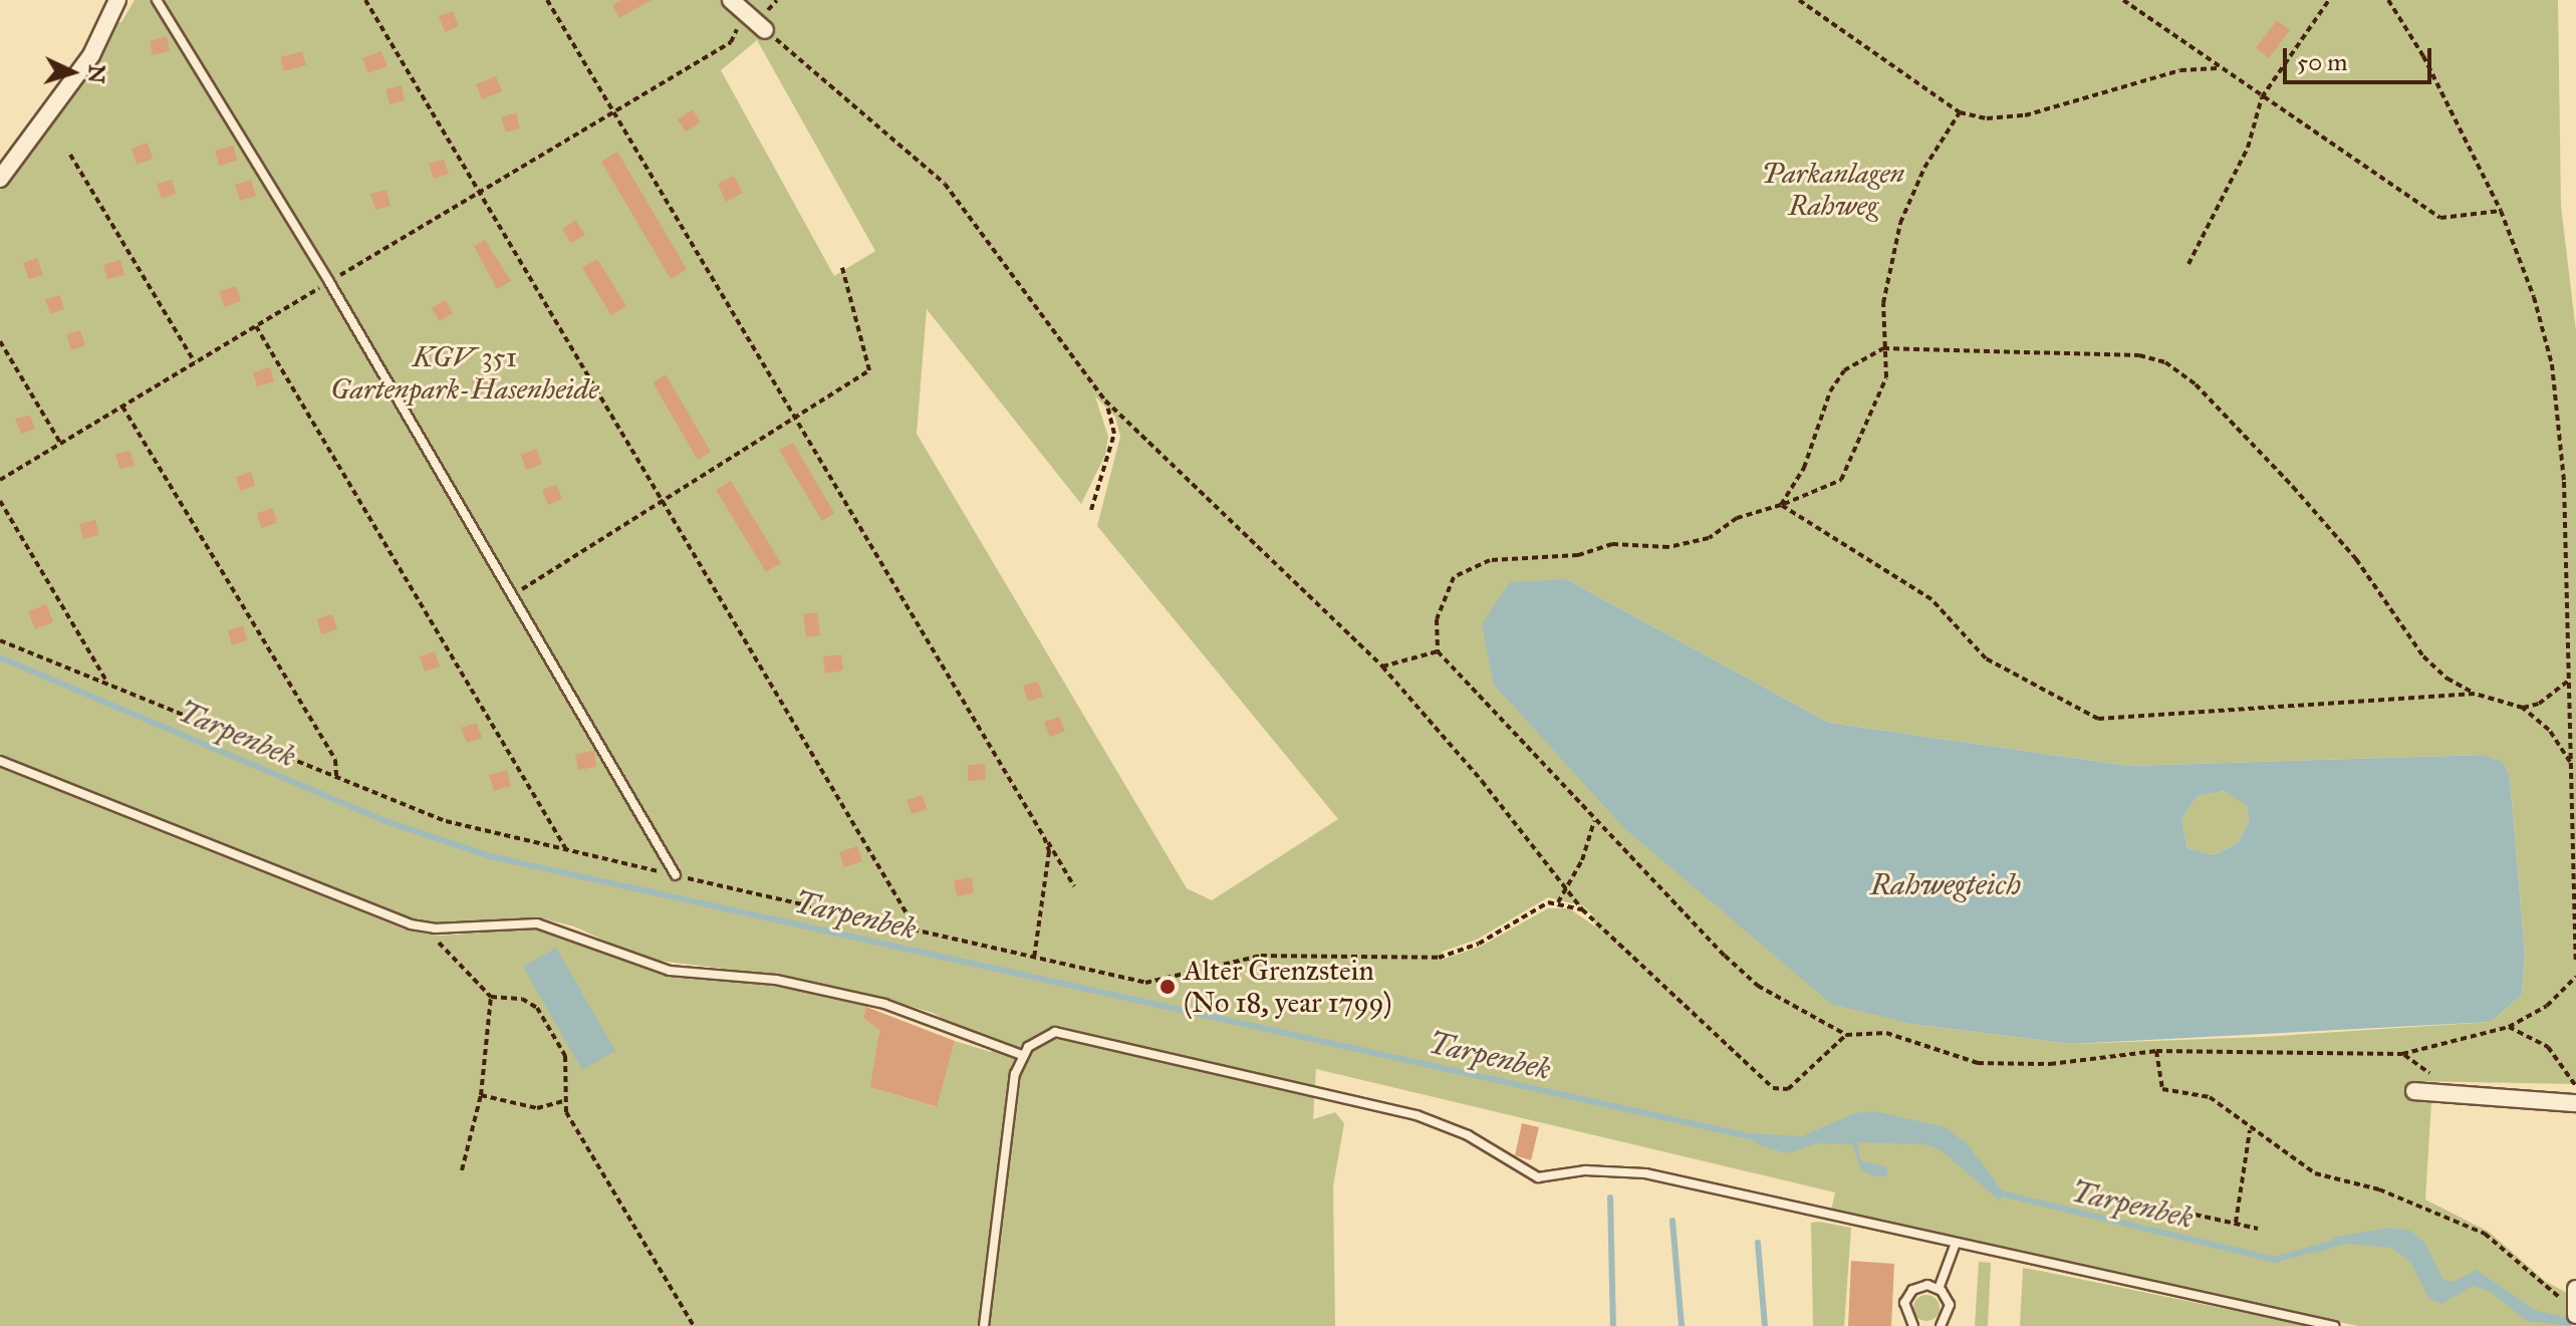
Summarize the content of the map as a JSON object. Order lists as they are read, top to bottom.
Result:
{
  "water": ["Tarpenbek", "Rahwegteich"],
  "parks": ["Parkanlagen Rahweg", "KGV 351 Gartenpark-Hasenheide"],
  "places": ["Alter Grenzstein (No 18, year 1799)"],
  "scale_bar": "50 m",
  "north": "right"
}
